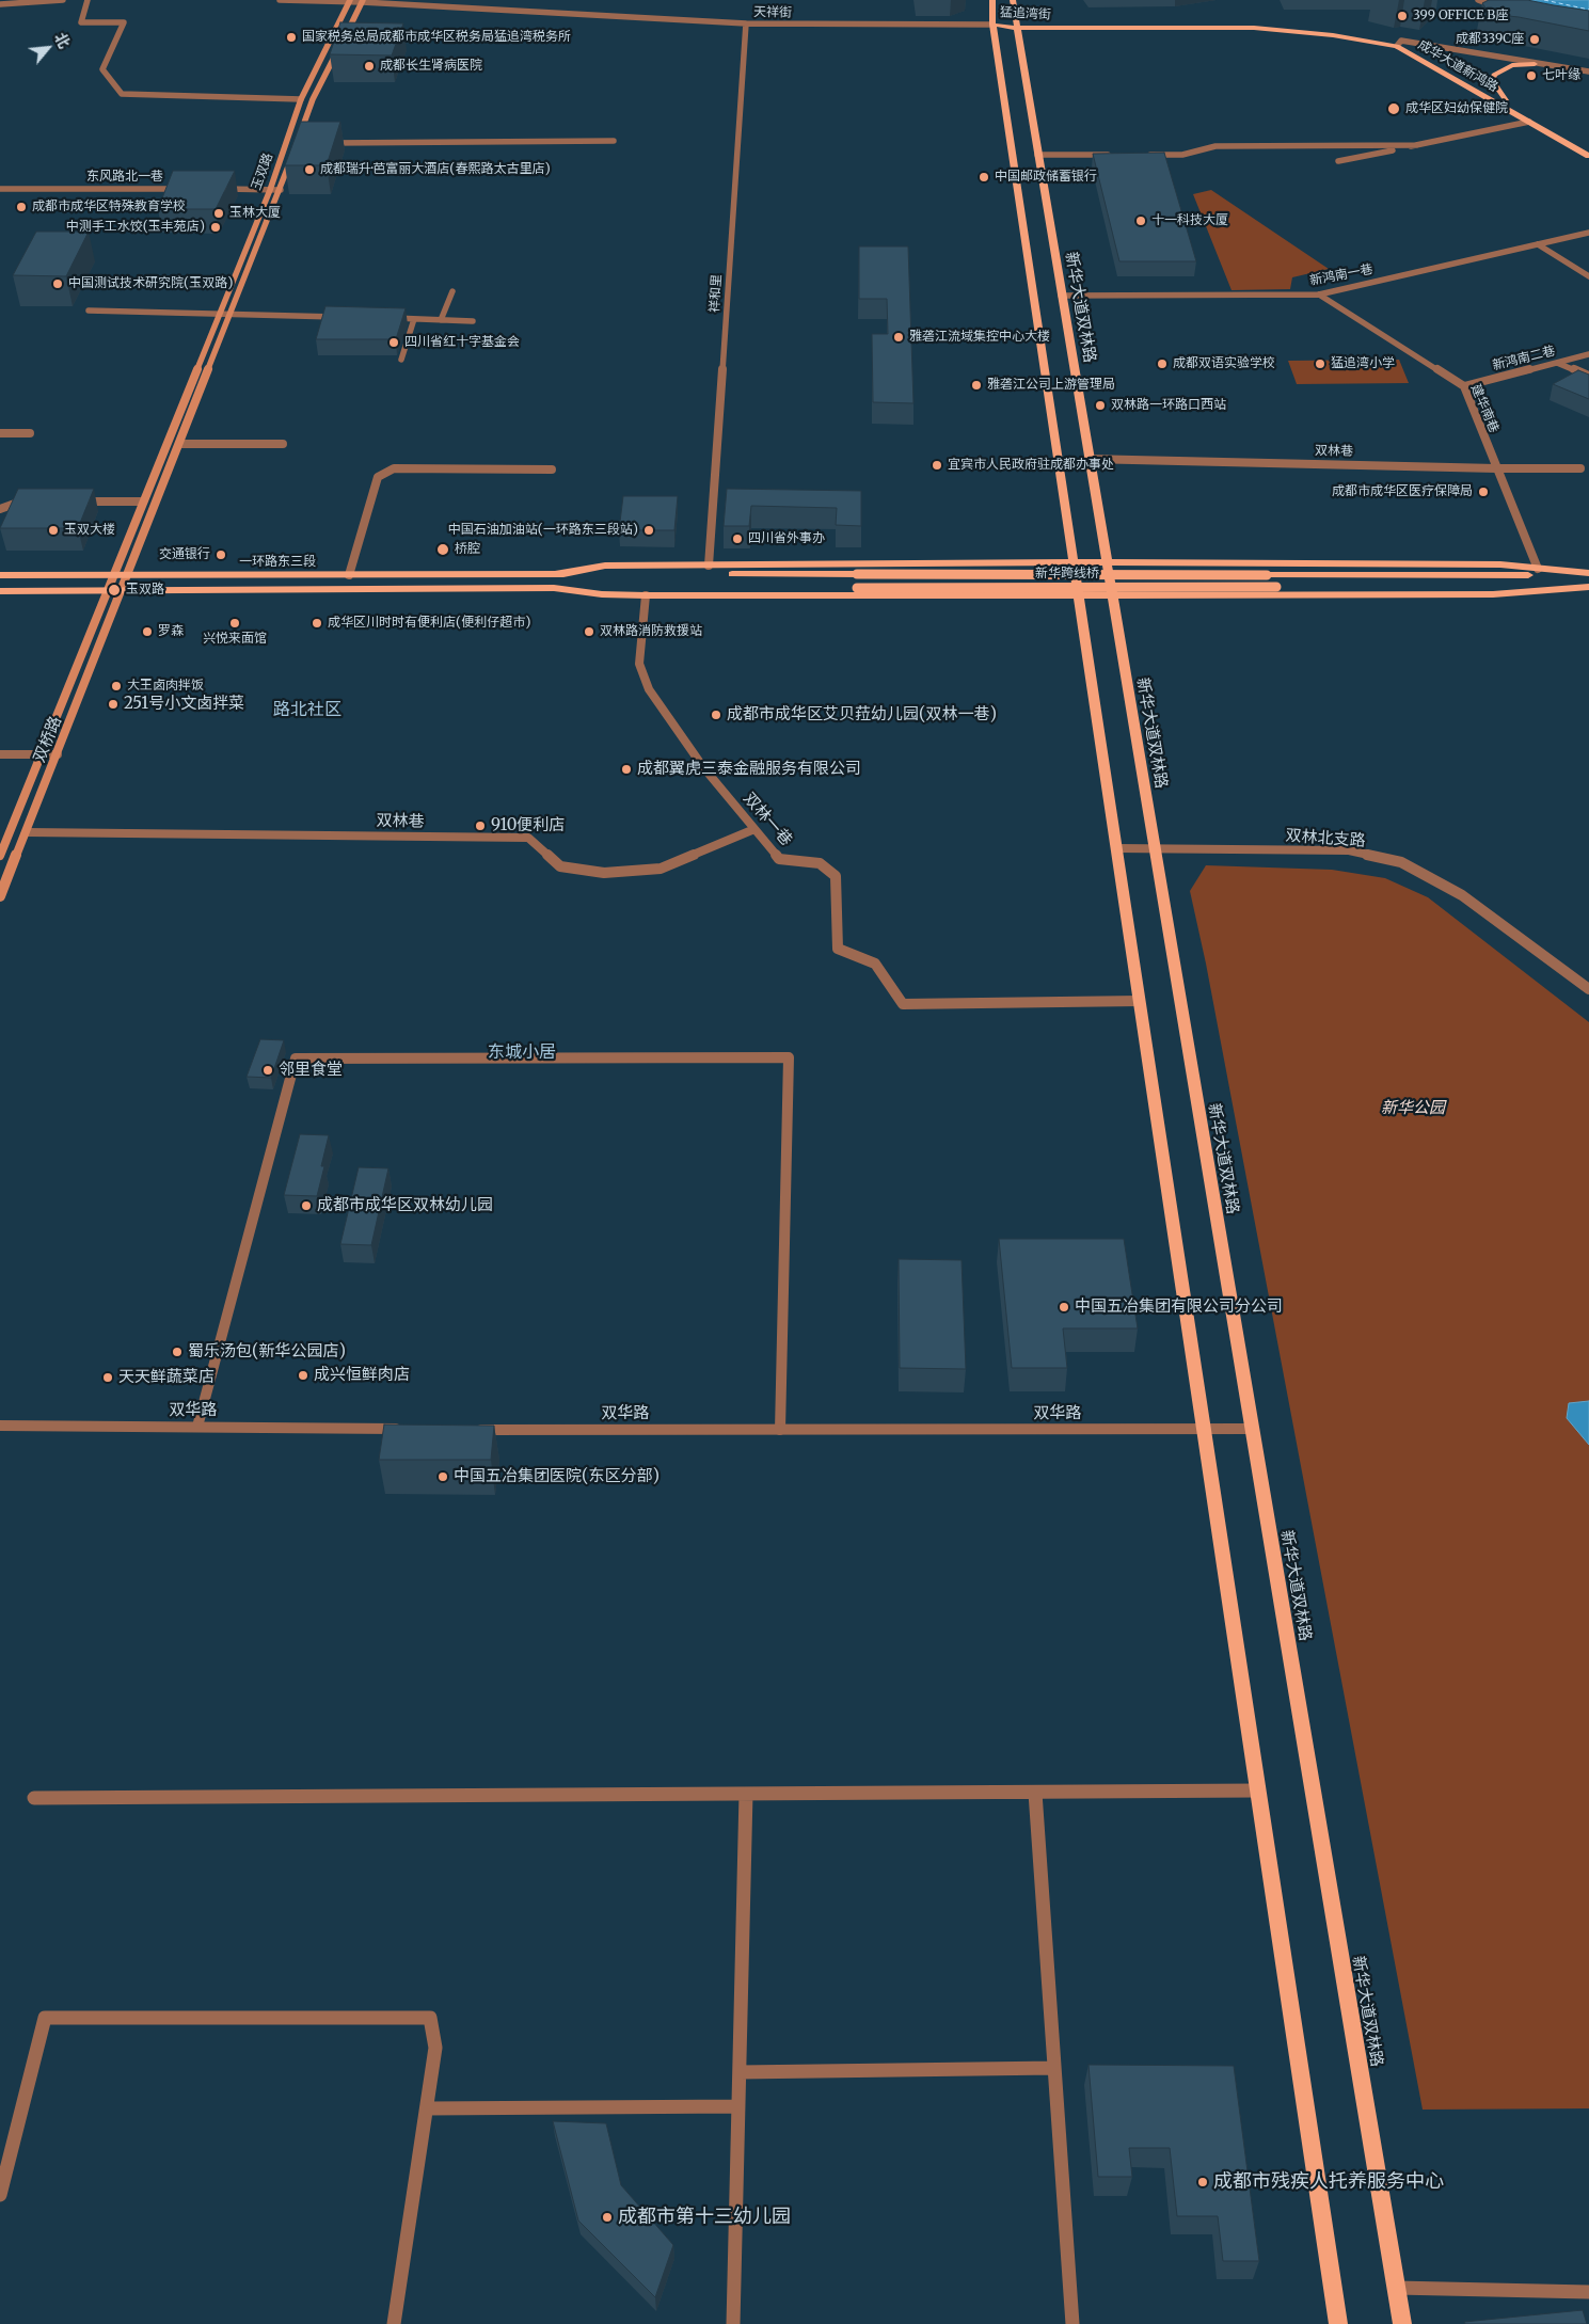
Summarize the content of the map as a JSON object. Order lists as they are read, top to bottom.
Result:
{
  "streets": {
    "main road": [
      "猛追湾街",
      "成华大道新鸿路",
      "玉双路",
      "新华大道双林路",
      "一环路东三段",
      "新华跨线桥",
      "双桥路"
    ],
    "street": [
      "天祥街",
      "东风路北一巷",
      "新鸿南一巷",
      "祥和里",
      "新鸿南二巷",
      "建华南巷",
      "双林巷",
      "双林一巷",
      "双林北支路",
      "双华路"
    ]
  },
  "crossings": [
    ["天祥街", "猛追湾街"],
    ["天祥街", "玉双路"],
    ["天祥街", "祥和里"],
    ["猛追湾街", "成华大道新鸿路"],
    ["猛追湾街", "新华大道双林路"],
    ["玉双路", "一环路东三段"],
    ["玉双路", "双桥路"],
    ["新鸿南一巷", "新华大道双林路"],
    ["新鸿南一巷", "建华南巷"],
    ["新华大道双林路", "双林巷"],
    ["新华大道双林路", "双林北支路"],
    ["新华大道双林路", "双华路"],
    ["新鸿南二巷", "建华南巷"],
    ["建华南巷", "双林巷"],
    ["双林巷", "双桥路"],
    ["双林巷", "双林一巷"],
    ["一环路东三段", "新华跨线桥"],
    ["一环路东三段", "双桥路"]
  ],
  "districts": ["路北社区", "东城小居"],
  "parks": ["新华公园"],
  "places": [
    "399 OFFICE B座",
    "国家税务总局成都市成华区税务局猛追湾税务所",
    "成都339C座",
    "成都长生肾病医院",
    "七叶缘",
    "成华区妇幼保健院",
    "成都瑞升·芭富丽大酒店(春熙路太古里店)",
    "中国邮政储蓄银行",
    "成都市成华区特殊教育学校",
    "玉林大厦",
    "十一科技大厦",
    "中测手工水饺(玉丰苑店)",
    "中国测试技术研究院(玉双路)",
    "雅砻江流域集控中心大楼",
    "四川省红十字基金会",
    "成都双语实验学校",
    "猛追湾小学",
    "雅砻江公司上游管理局",
    "双林路一环路口西站",
    "宜宾市人民政府驻成都办事处",
    "成都市成华区医疗保障局",
    "玉双大楼",
    "中国石油加油站(一环路东三段站)",
    "四川省外事办",
    "桥腔",
    "交通银行",
    "玉双路",
    "兴悦来面馆",
    "成华区川时时有便利店(便利仔超市)",
    "罗森",
    "双林路消防救援站",
    "大王卤肉拌饭",
    "251号小文卤拌菜",
    "成都市成华区艾贝菈幼儿园(双林一巷)",
    "成都翼虎三泰金融服务有限公司",
    "910便利店",
    "邻里食堂",
    "成都市成华区双林幼儿园",
    "中国五冶集团有限公司分公司",
    "蜀乐汤包(新华公园店)",
    "成兴恒鲜肉店",
    "天天鲜蔬菜店",
    "中国五冶集团医院(东区分部)",
    "成都市残疾人托养服务中心",
    "成都市第十三幼儿园"
  ],
  "north": "top right"
}
